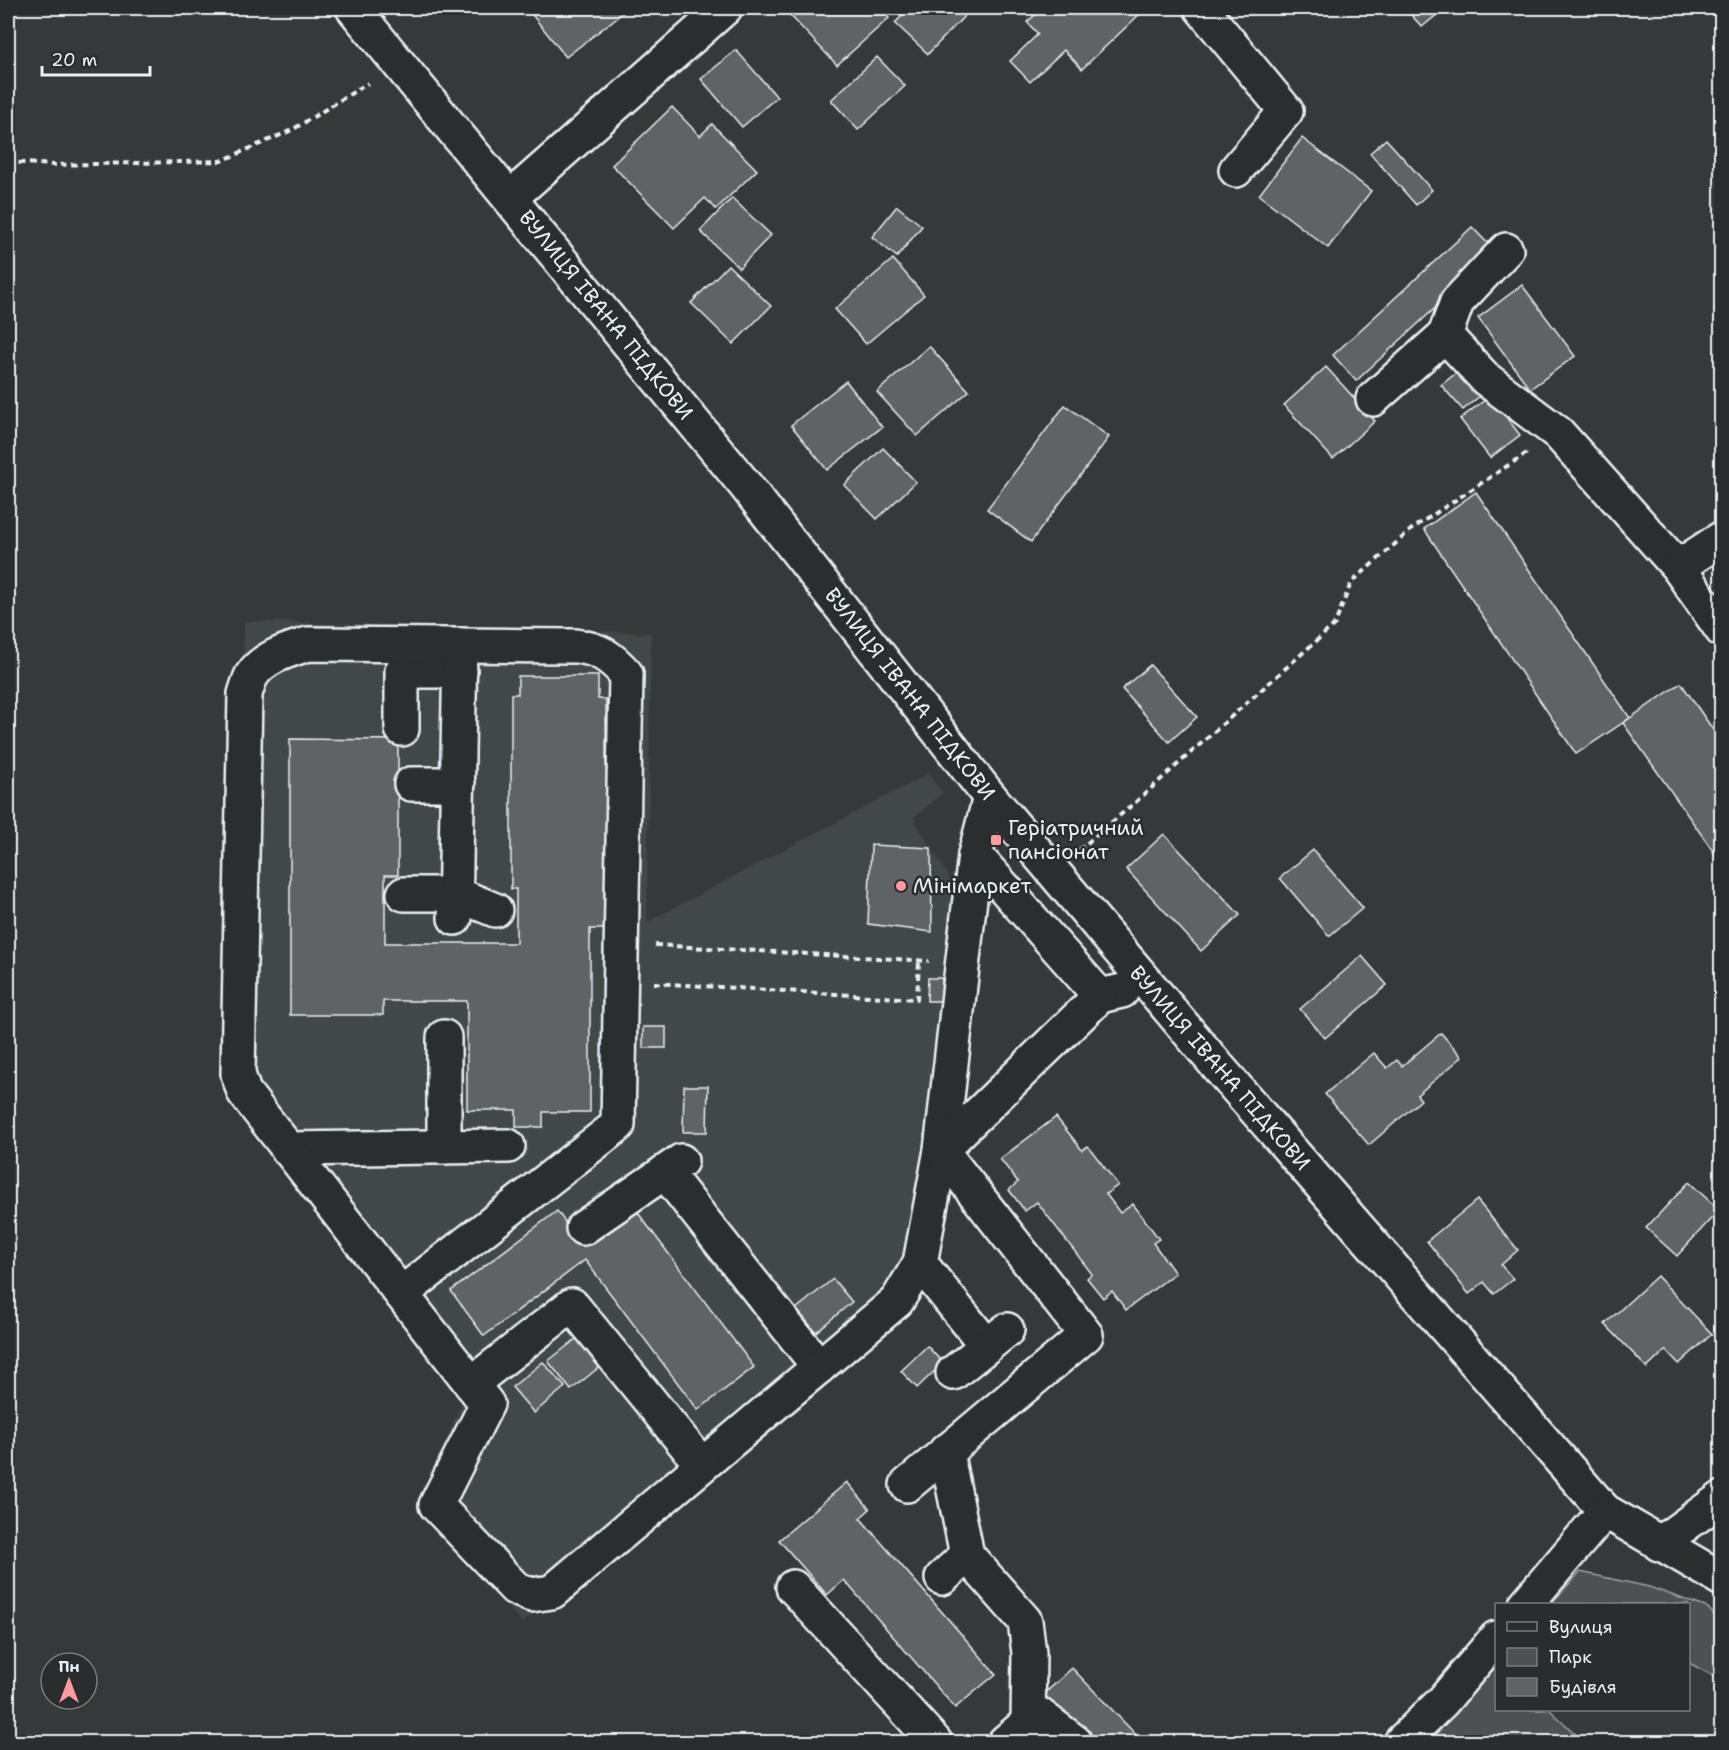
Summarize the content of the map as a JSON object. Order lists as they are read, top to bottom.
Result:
{
  "streets": {
    "street": ["ВУЛИЦЯ ІВАНА ПІДКОВИ"]
  },
  "places": {
    "transit": ["Геріатричний пансіонат"],
    "other": ["Мінімаркет"]
  },
  "legend": ["Вулиця", "Парк", "Будівля"],
  "scale_bar": "20 m",
  "north": "top"
}
